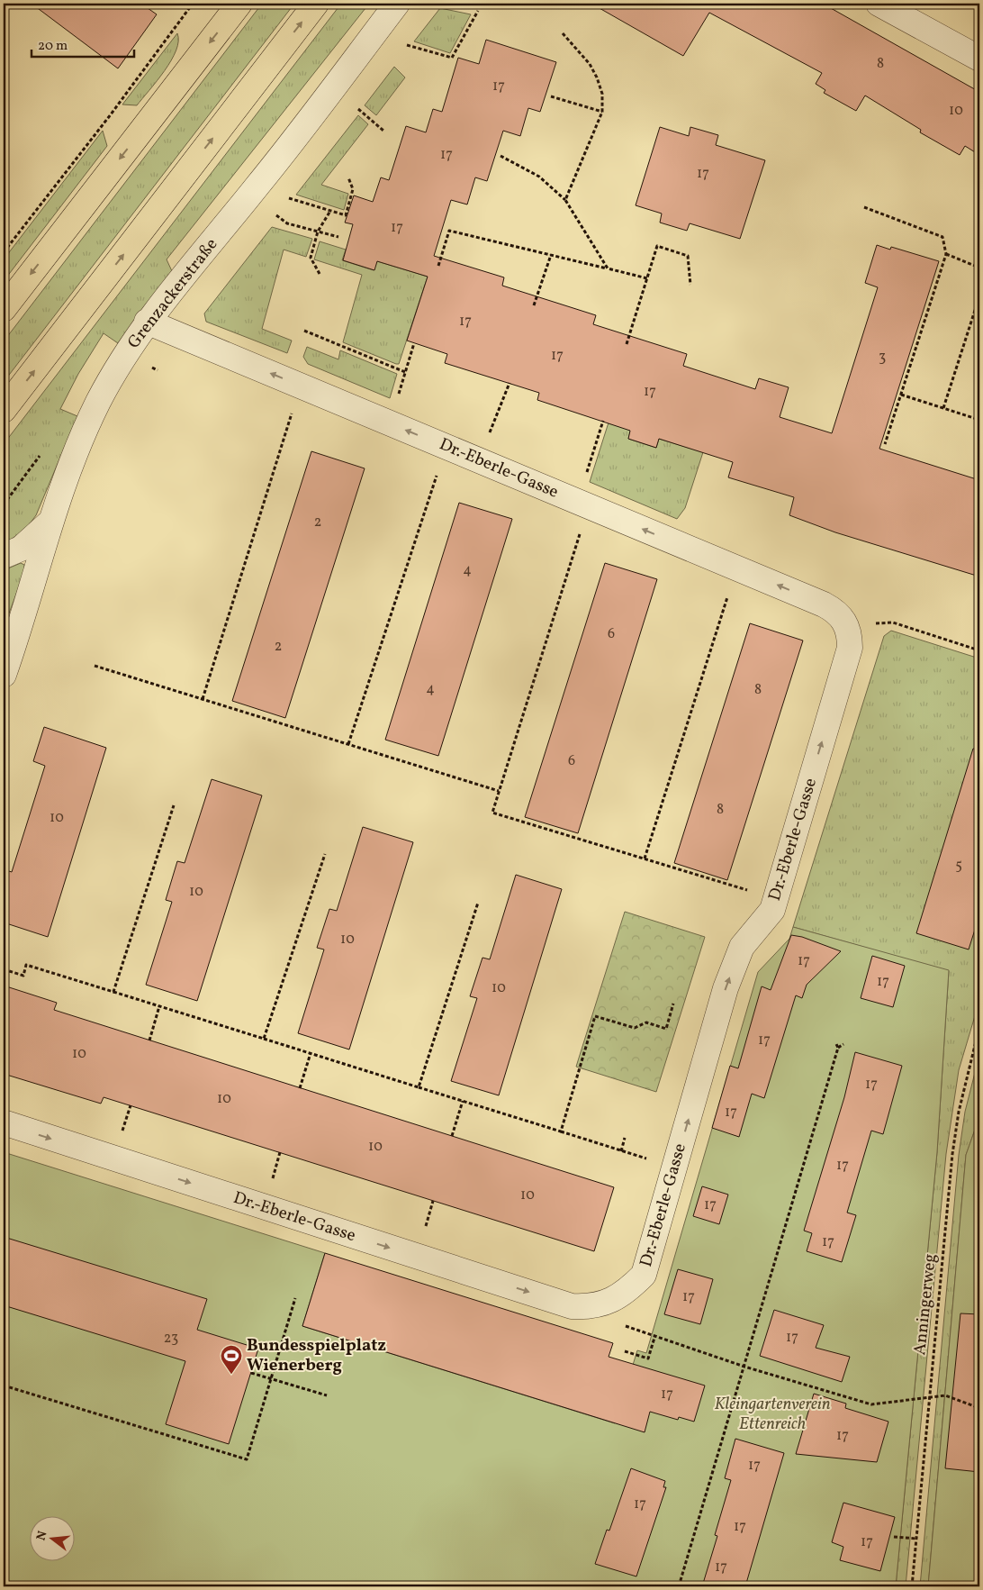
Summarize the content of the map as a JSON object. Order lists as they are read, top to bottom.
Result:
{
  "streets": {
    "street": ["Grenzackerstraße", "Dr.-Eberle-Gasse"],
    "path": ["Anningerweg"]
  },
  "crossings": [
    ["Grenzackerstraße", "Dr.-Eberle-Gasse"]
  ],
  "parks": ["Kleingartenverein Ettenreich"],
  "places": {
    "sports": ["Bundesspielplatz Wienerberg"]
  },
  "house_numbers": [
    "8",
    "17",
    "10",
    "17",
    "17",
    "17",
    "17",
    "17",
    "3",
    "17",
    "2",
    "4",
    "6",
    "2",
    "4",
    "8",
    "6",
    "8",
    "10",
    "5",
    "10",
    "10",
    "17",
    "17",
    "10",
    "17",
    "10",
    "17",
    "10",
    "17",
    "10",
    "17",
    "10",
    "17",
    "17",
    "17",
    "17",
    "23",
    "17",
    "17",
    "17",
    "17",
    "17",
    "17",
    "17"
  ],
  "scale_bar": "20 m",
  "north": "left"
}
